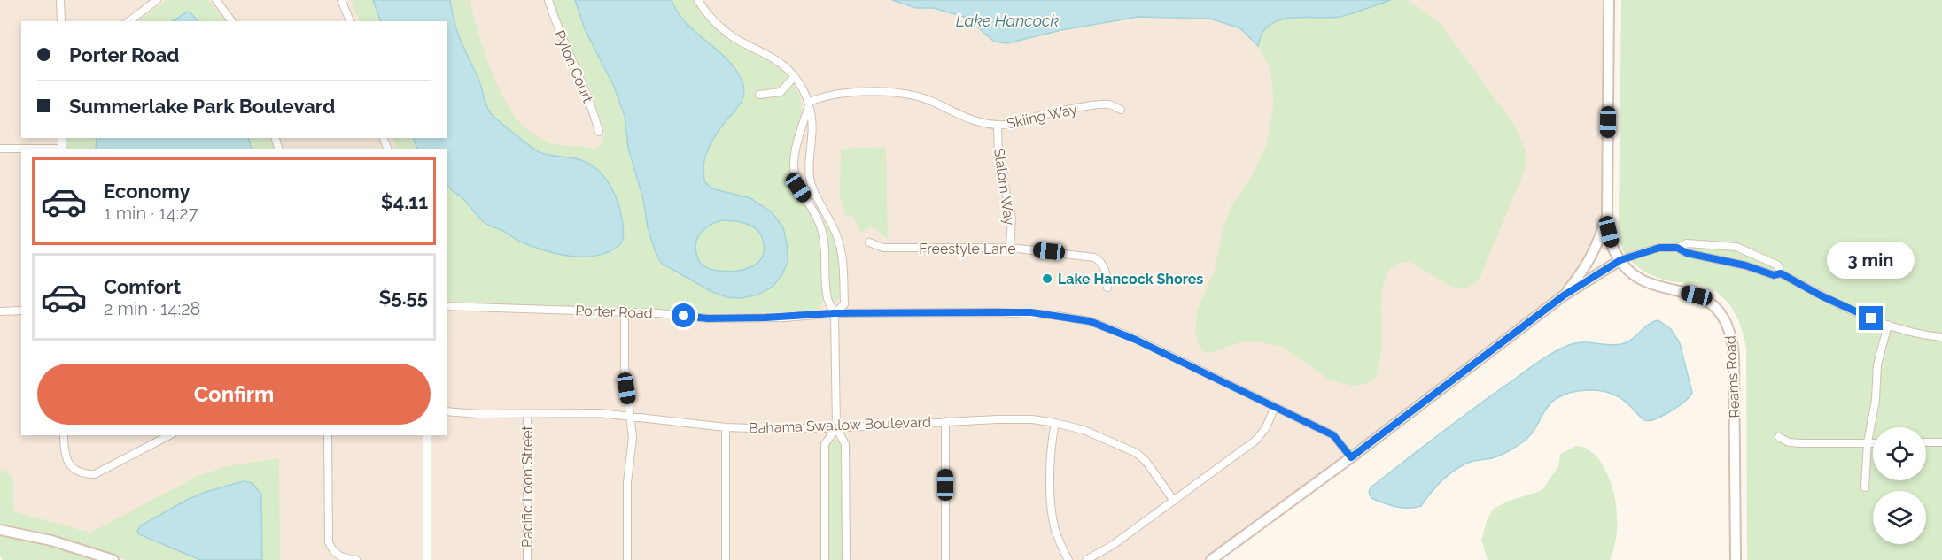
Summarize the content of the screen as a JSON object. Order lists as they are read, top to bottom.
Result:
{
  "streets": {
    "main road": ["Reams Road"],
    "street": [
      "Pylon Court",
      "Skiing Way",
      "Slalom Way",
      "Freestyle Lane",
      "Porter Road",
      "Bahama Swallow Boulevard",
      "Pacific Loon Street"
    ]
  },
  "crossings": [
    ["Skiing Way", "Slalom Way"],
    ["Slalom Way", "Freestyle Lane"],
    ["Bahama Swallow Boulevard", "Pacific Loon Street"]
  ],
  "water": ["Lake Hancock"],
  "places": ["Lake Hancock Shores"],
  "page": {
    "banner": ["Porter Road", "Summerlake Park Boulevard"],
    "list": [
      {
        "name": "Economy",
        "note": "1 min · 14:27",
        "value": "$4.11"
      },
      {
        "name": "Comfort",
        "note": "2 min · 14:28",
        "value": "$5.55"
      }
    ],
    "bubble": "3 min",
    "buttons": "Confirm"
  }
}
